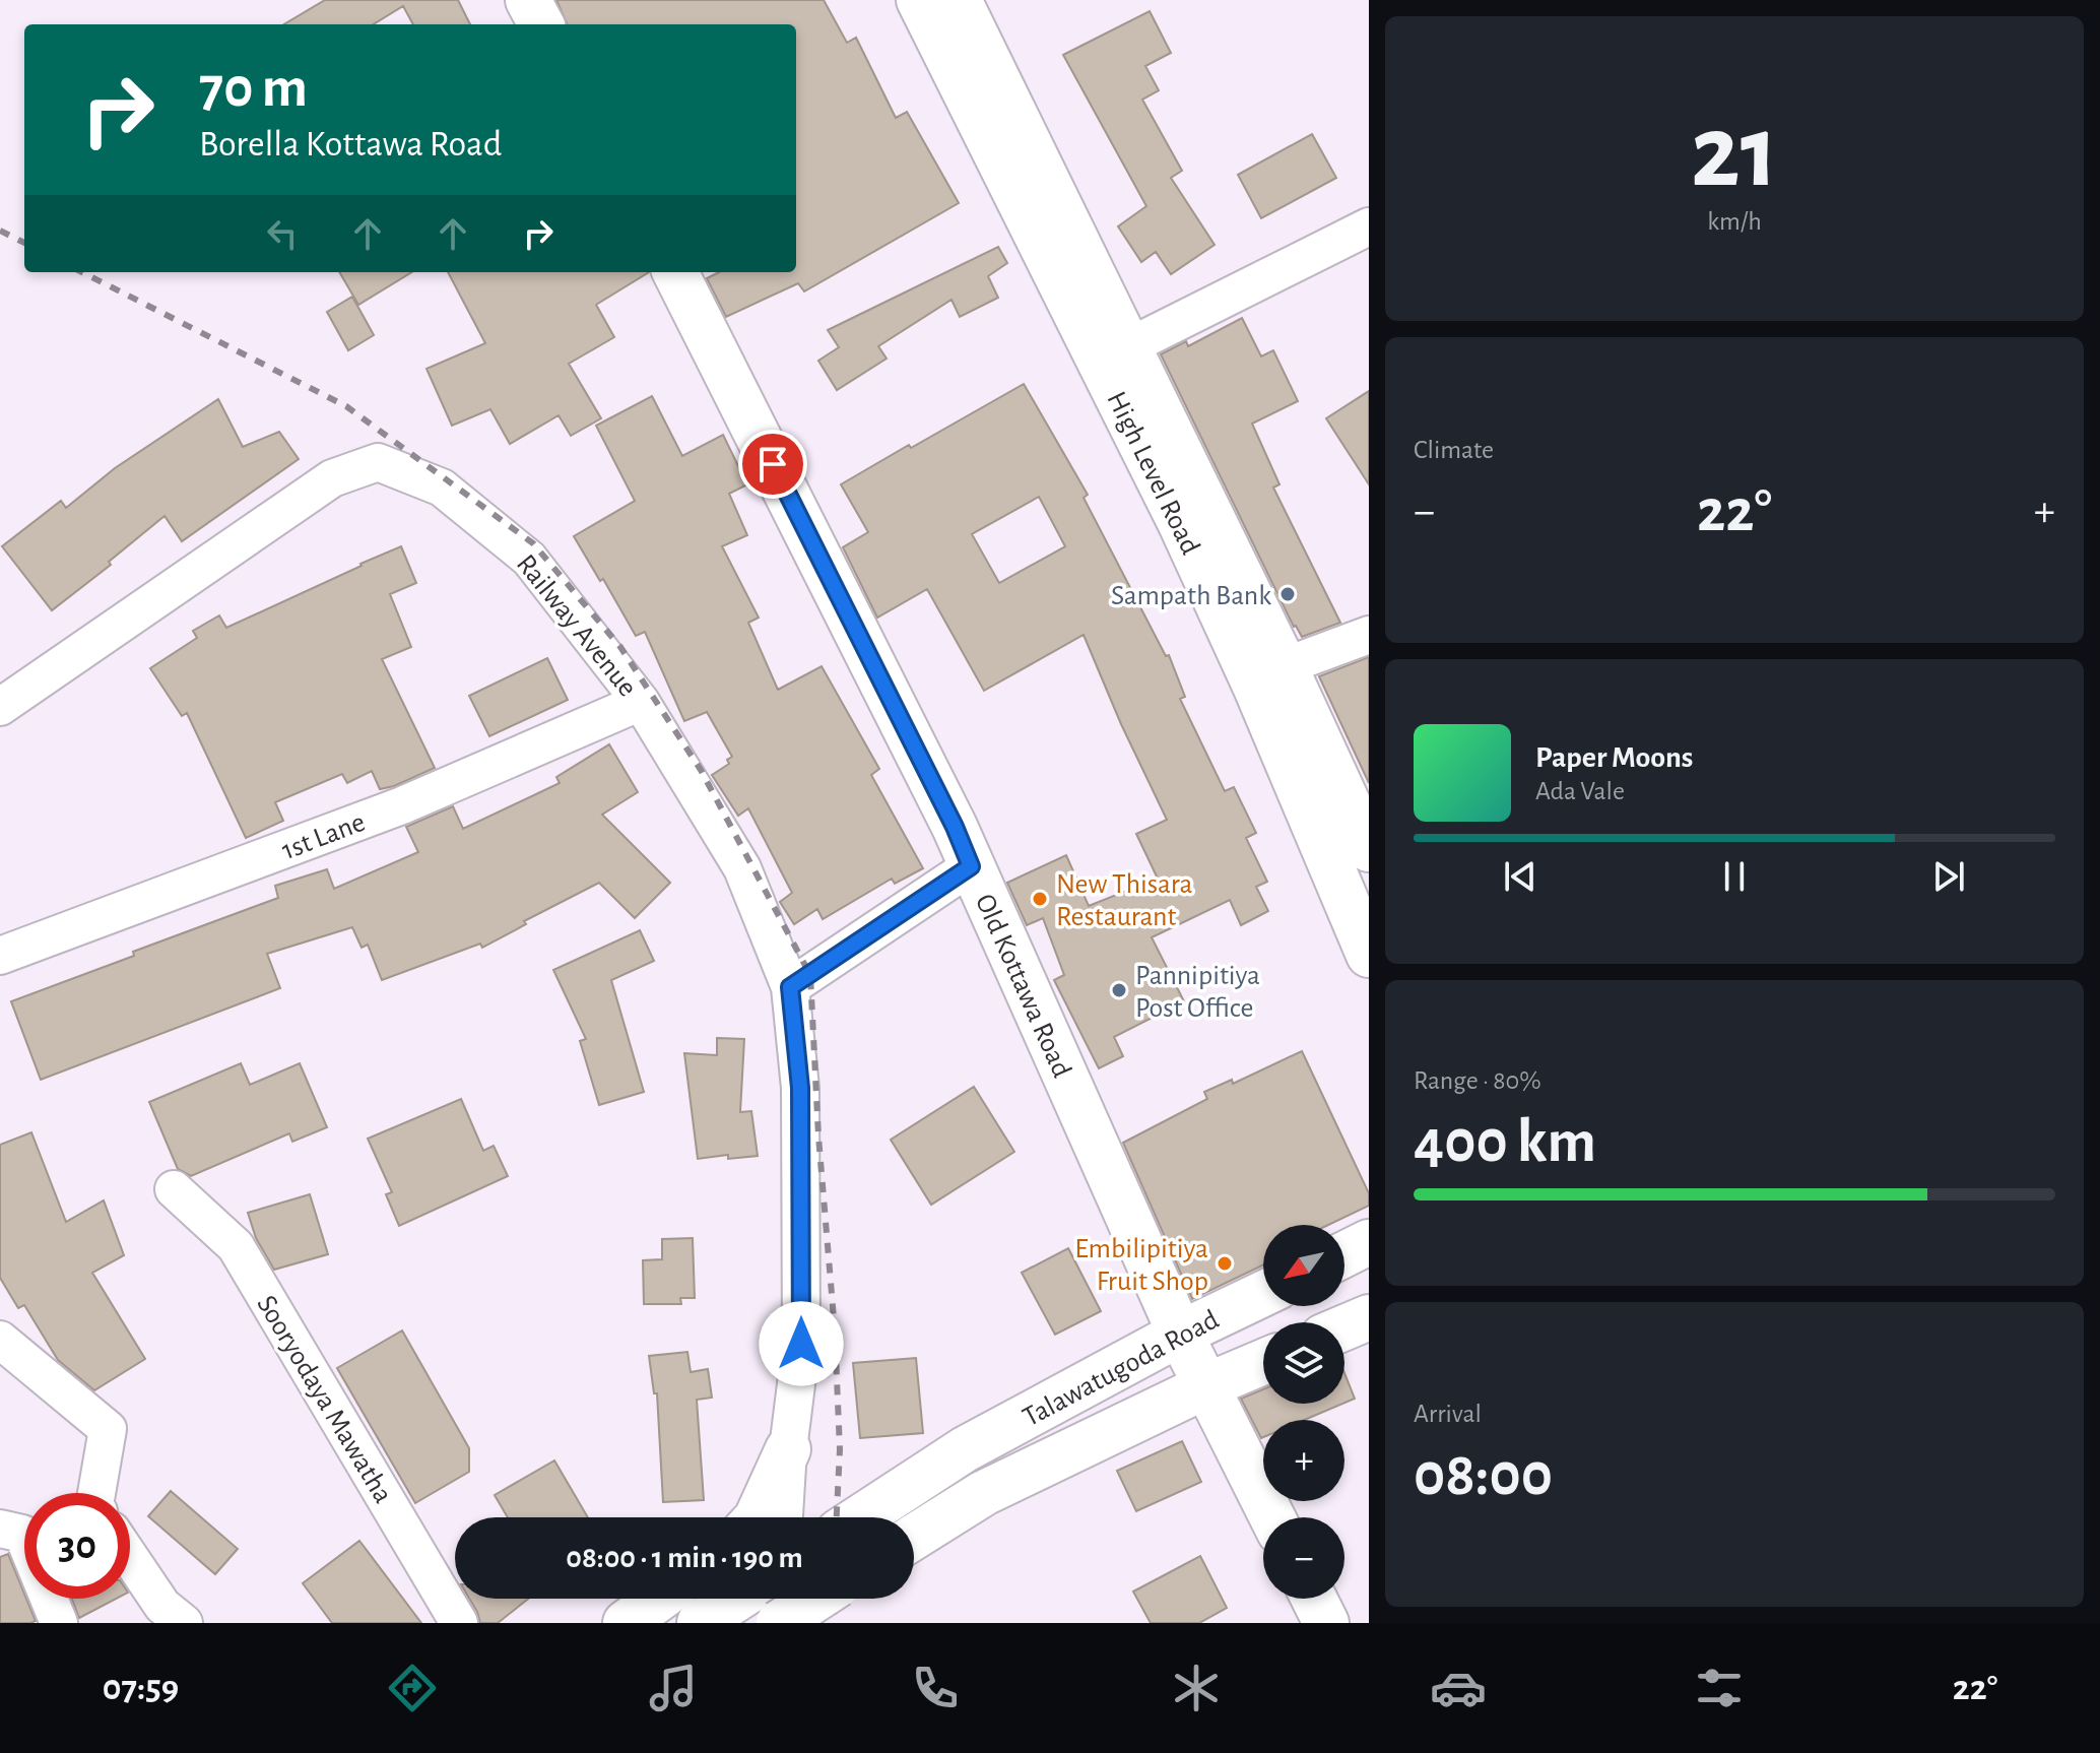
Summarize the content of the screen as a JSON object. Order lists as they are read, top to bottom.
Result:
{
  "streets": {
    "main road": ["High Level Road", "Old Kottawa Road", "Talawatugoda Road"],
    "street": ["Railway Avenue", "1st Lane", "Sooryodaya Mawatha"]
  },
  "crossings": [
    ["Railway Avenue", "1st Lane"],
    ["Old Kottawa Road", "Talawatugoda Road"]
  ],
  "places": [
    "Sampath Bank",
    "New Thisara Restaurant",
    "Pannipitiya Post Office",
    "Embilipitiya Fruit Shop"
  ],
  "north": "bottom left",
  "page": {
    "tile": [
      ["21", "km/h"],
      "Climate",
      ["Range · 80%", "400 km"],
      ["Arrival", "08:00"]
    ],
    "turn": ["70 m", "Borella Kottawa Road"],
    "heat": ["−", "22°", "+"],
    "song": ["Paper Moons", "Ada Vale"],
    "map_buttons": ["+", "−"],
    "limit": "30",
    "trip": "08:00 · 1 min · 190 m",
    "tabs": ["07:59", "22°"]
  }
}
